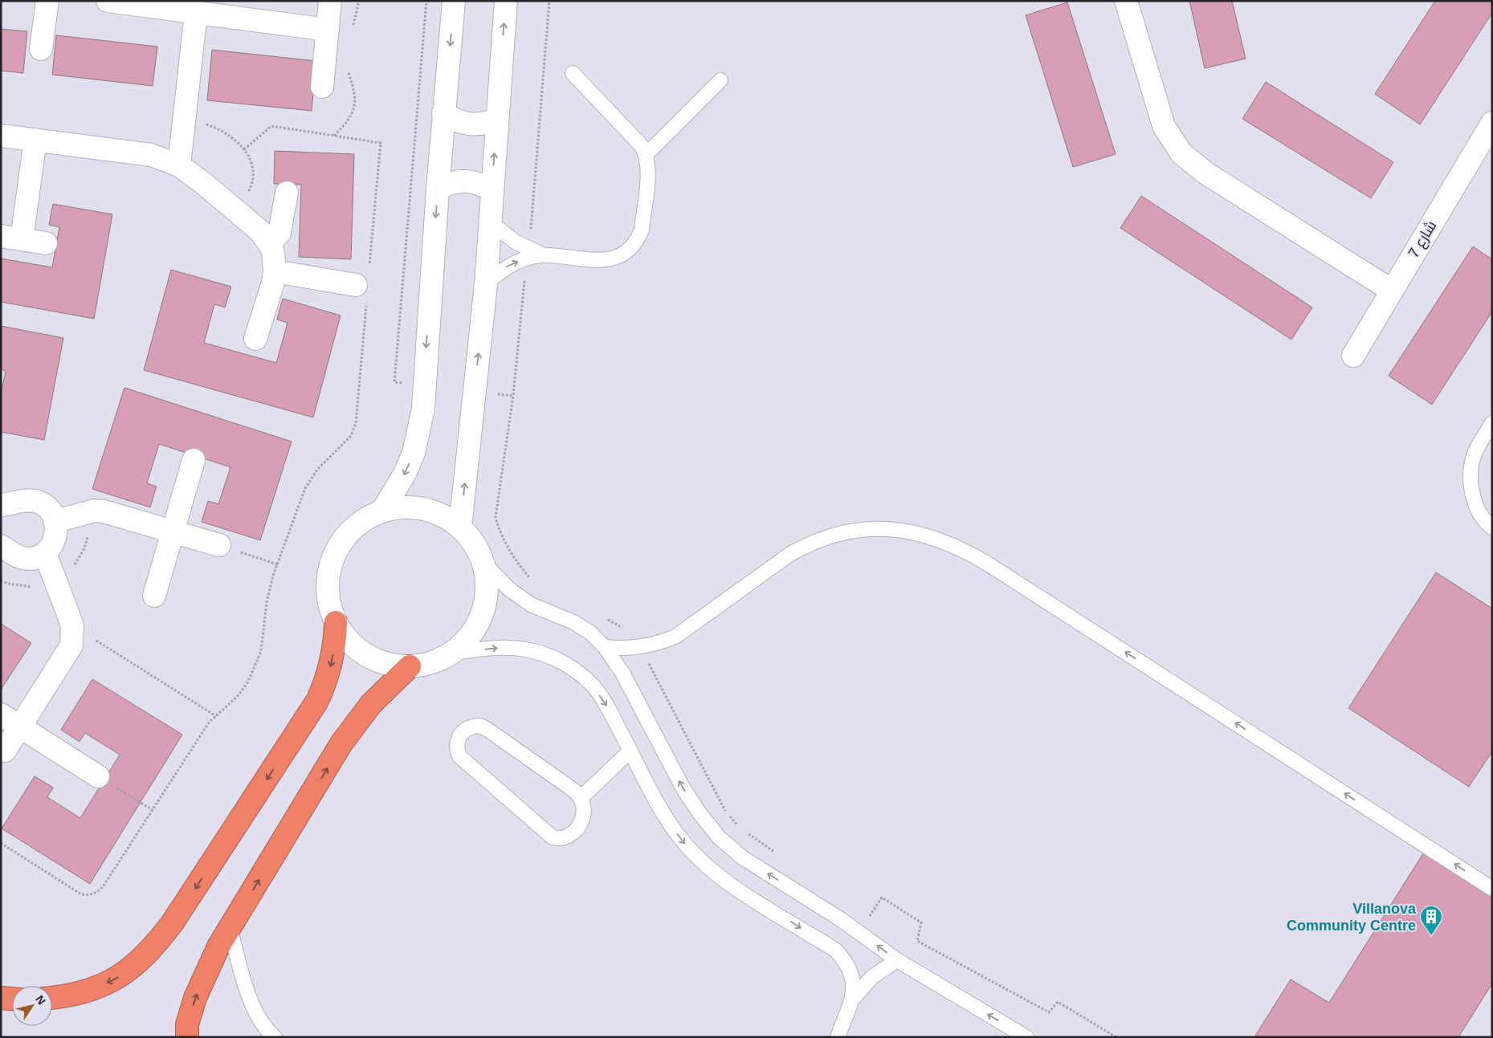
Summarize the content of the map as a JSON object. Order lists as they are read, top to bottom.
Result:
{
  "streets": {
    "street": ["شارع 7"]
  },
  "places": {
    "building": ["Villanova Community Centre"]
  },
  "north": "top right"
}
